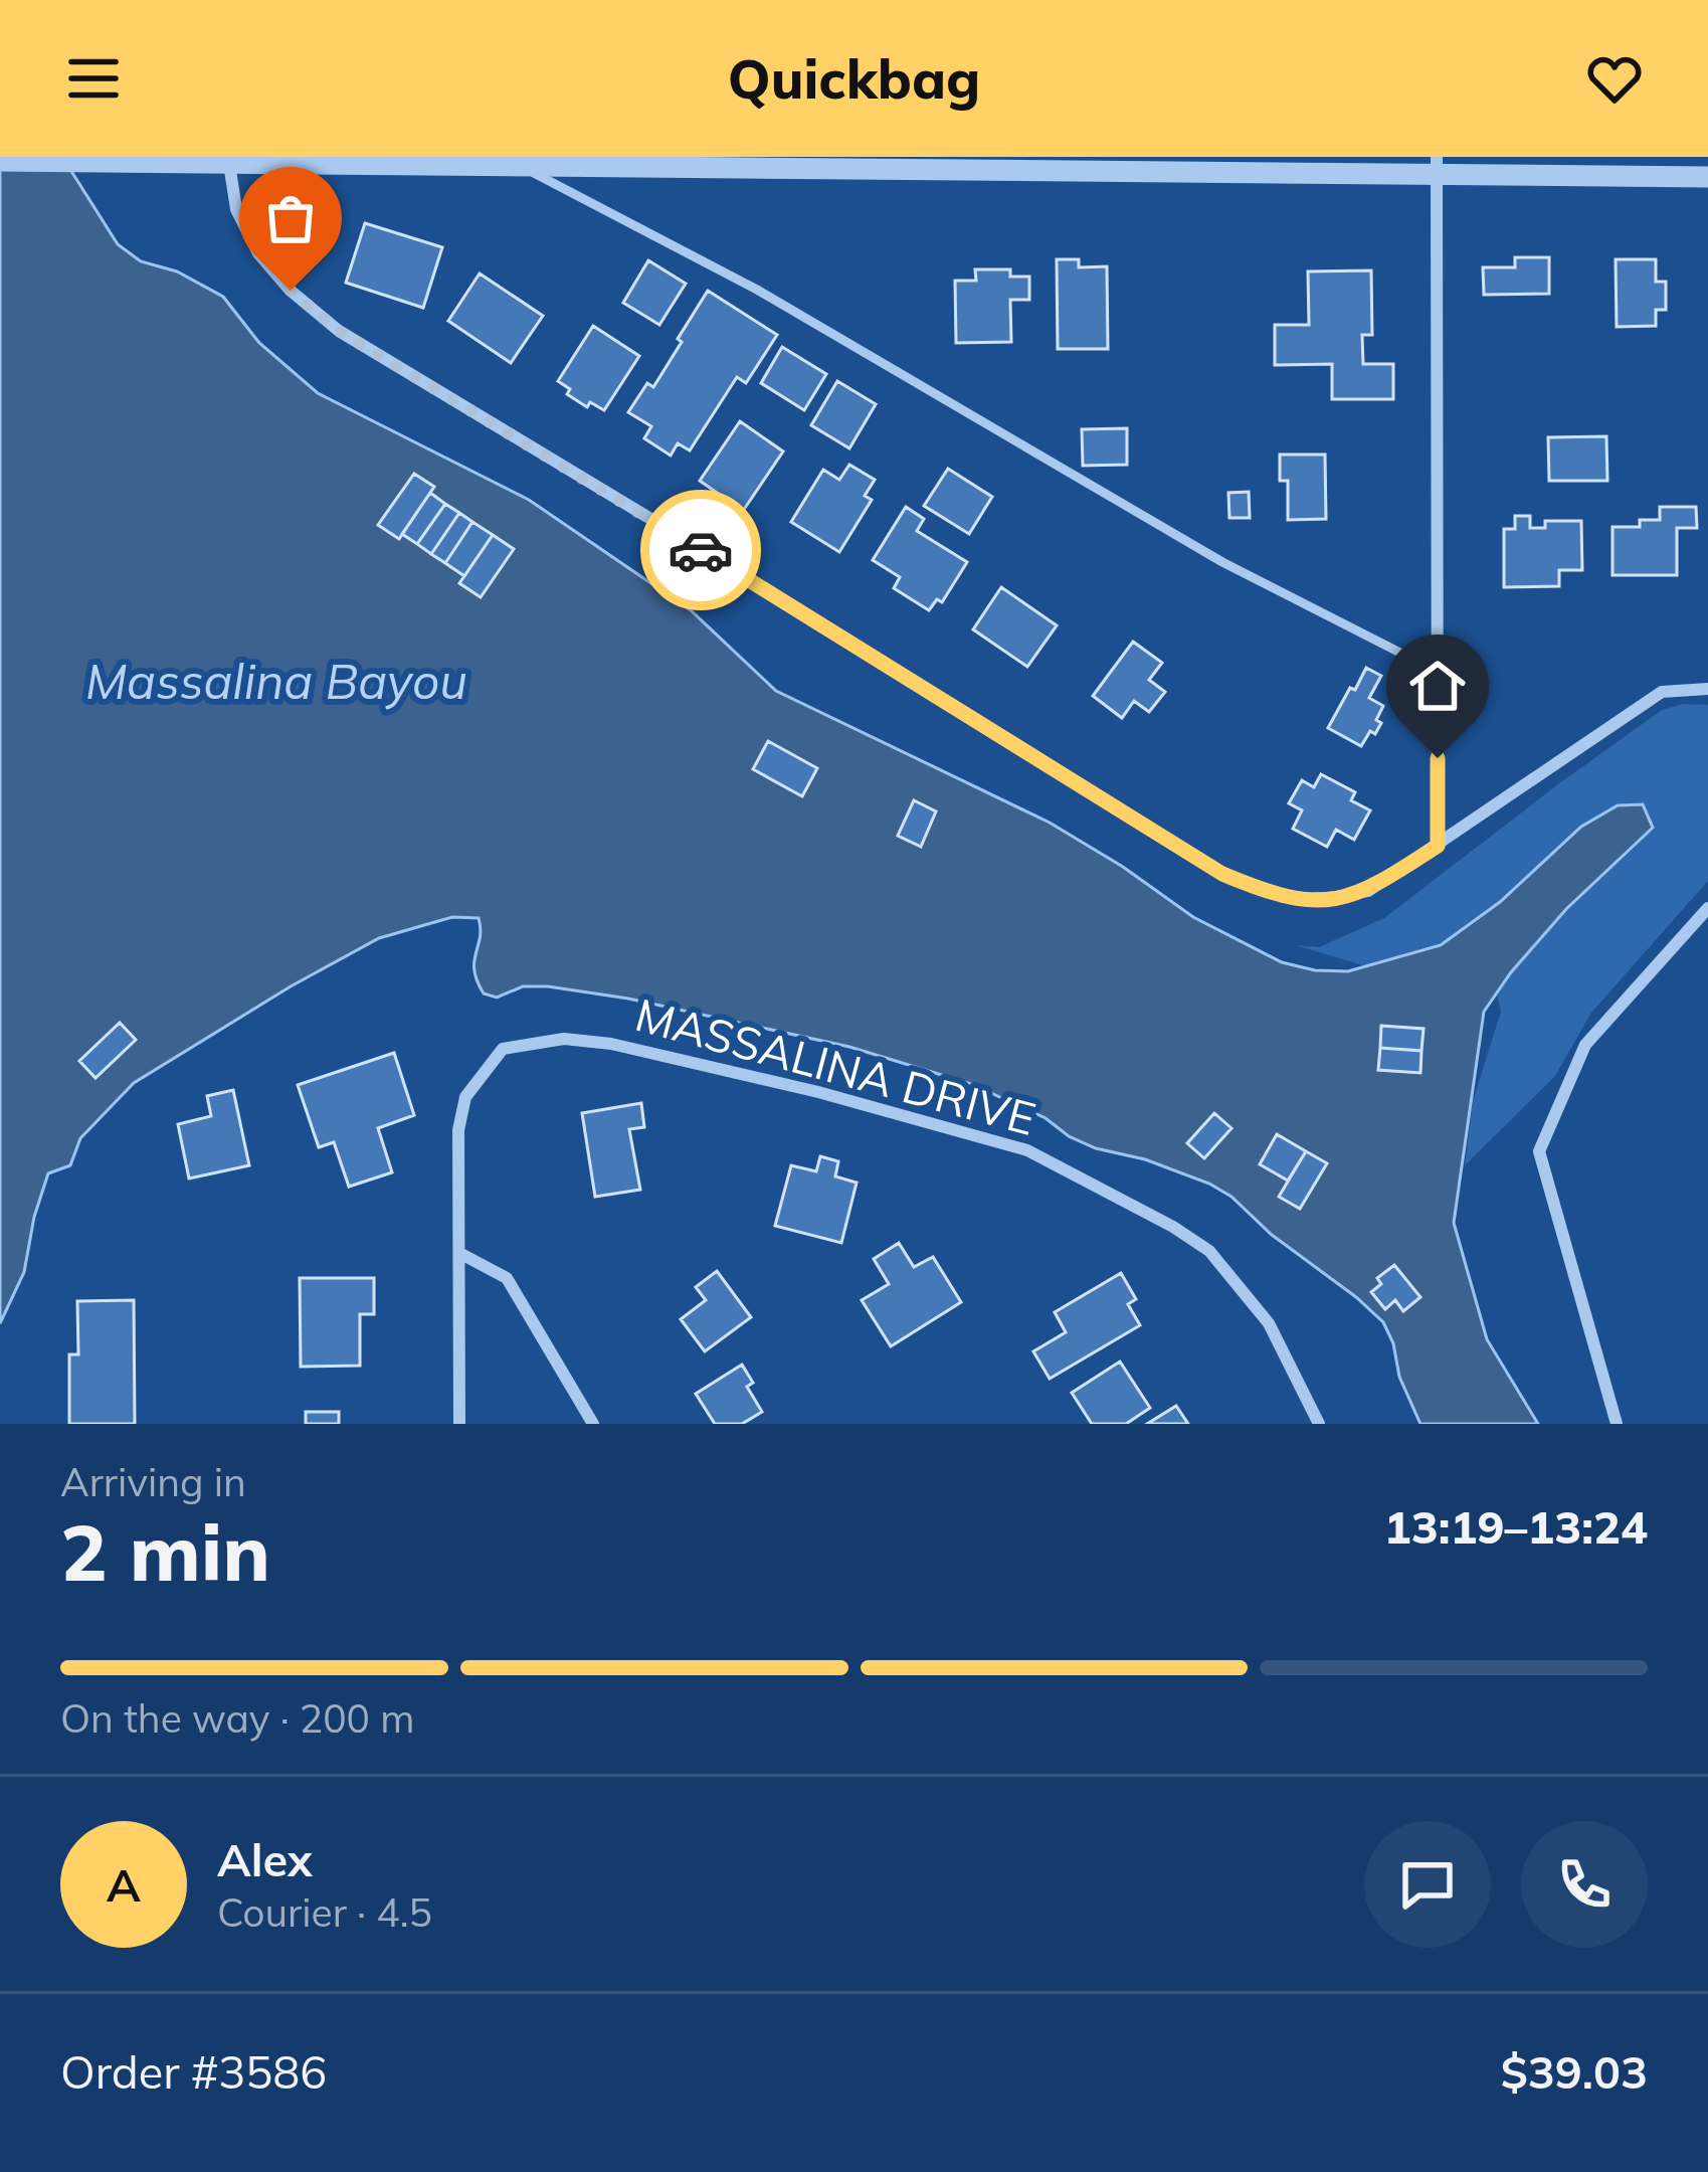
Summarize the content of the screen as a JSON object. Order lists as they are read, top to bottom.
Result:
{
  "streets": {
    "street": ["MASSALINA DRIVE"]
  },
  "water": ["Massalina Bayou"],
  "page": {
    "header": "Quickbag",
    "heading": ["2 min", "Arriving in", "13:19–13:24"],
    "panel": [
      "Alex",
      "Courier · 4.5",
      "Order #3586",
      "$39.03"
    ],
    "bar": "On the way · 200 m",
    "round": "A"
  }
}
